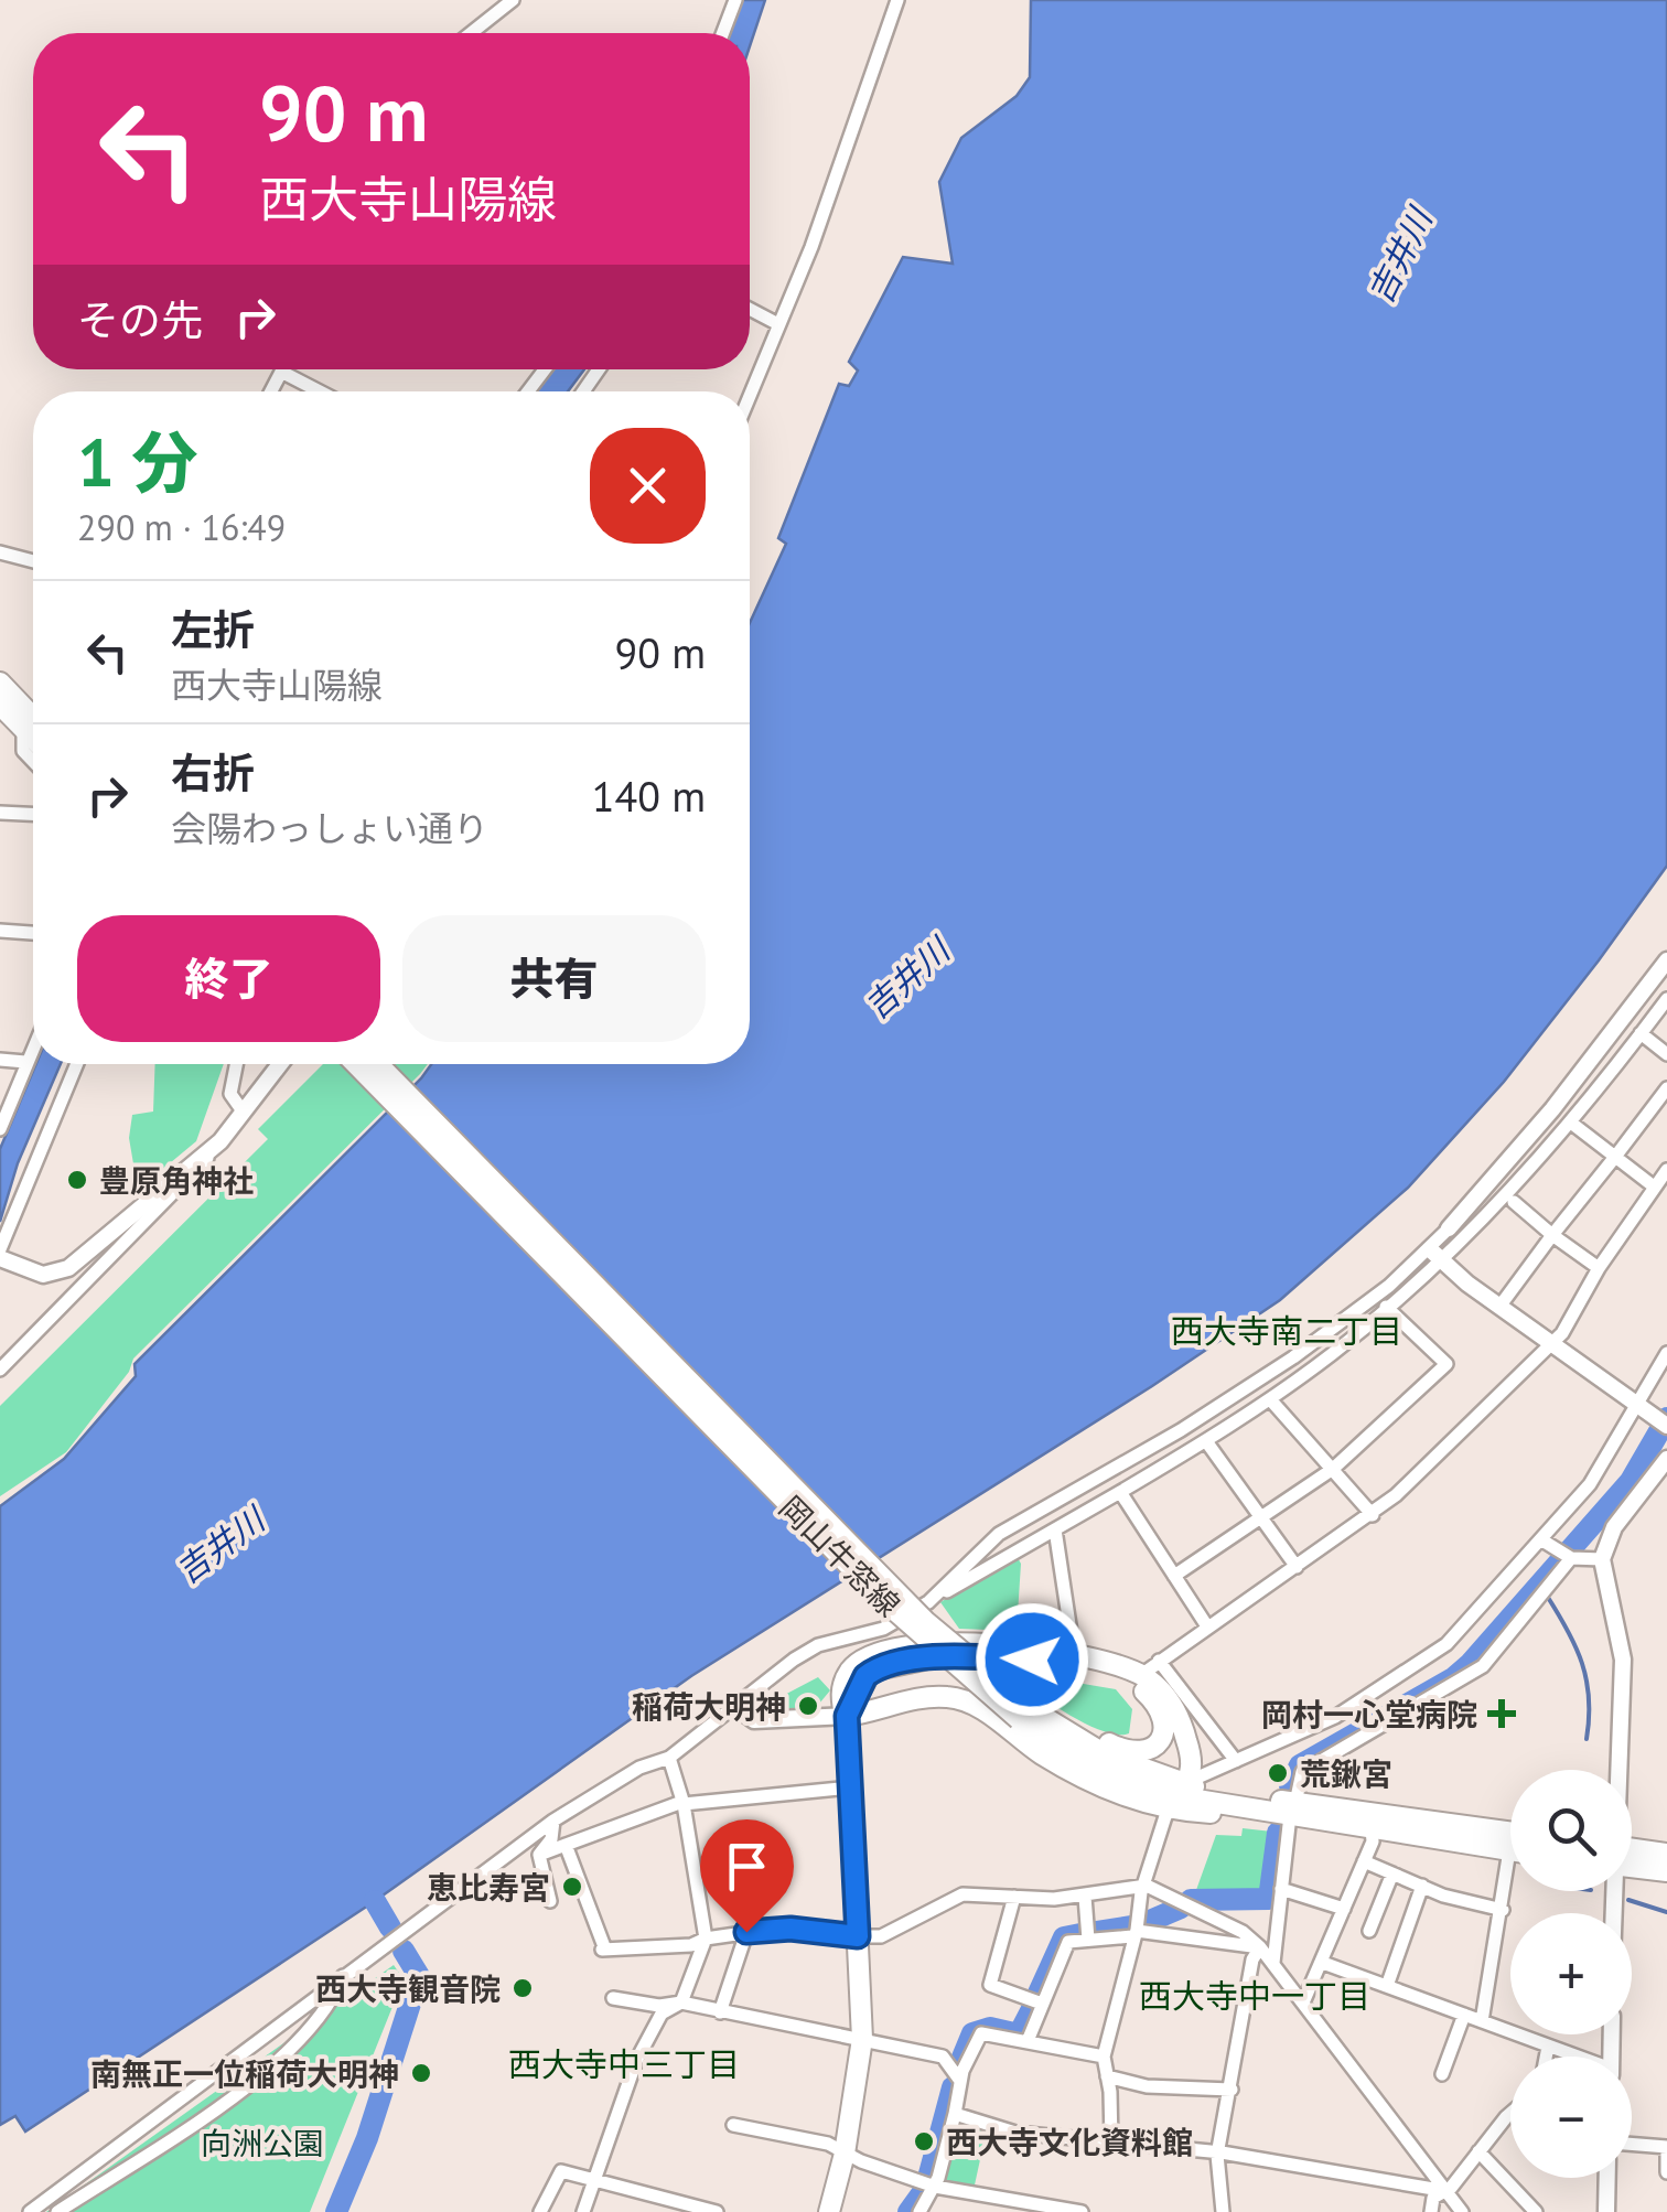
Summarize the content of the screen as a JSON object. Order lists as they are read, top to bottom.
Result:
{
  "streets": {
    "main road": ["岡山牛窓線"]
  },
  "districts": ["西大寺南二丁目", "西大寺中一丁目", "西大寺中三丁目"],
  "water": ["吉井川"],
  "parks": ["向洲公園"],
  "places": {
    "other": [
      "豊原角神社",
      "稲荷大明神",
      "荒鍬宮",
      "恵比寿宮",
      "西大寺観音院",
      "南無正一位稲荷大明神",
      "西大寺文化資料館"
    ],
    "health": ["岡村一心堂病院"]
  },
  "page": {
    "turn": ["90 m", "西大寺山陽線"],
    "then": "その先",
    "heading": ["1 分", "290 m · 16:49"],
    "list": [
      {
        "name": "左折",
        "note": "西大寺山陽線",
        "value": "90 m"
      },
      {
        "name": "右折",
        "note": "会陽わっしょい通り",
        "value": "140 m"
      }
    ],
    "buttons": ["終了", "共有"],
    "map_buttons": ["+", "−"]
  }
}
